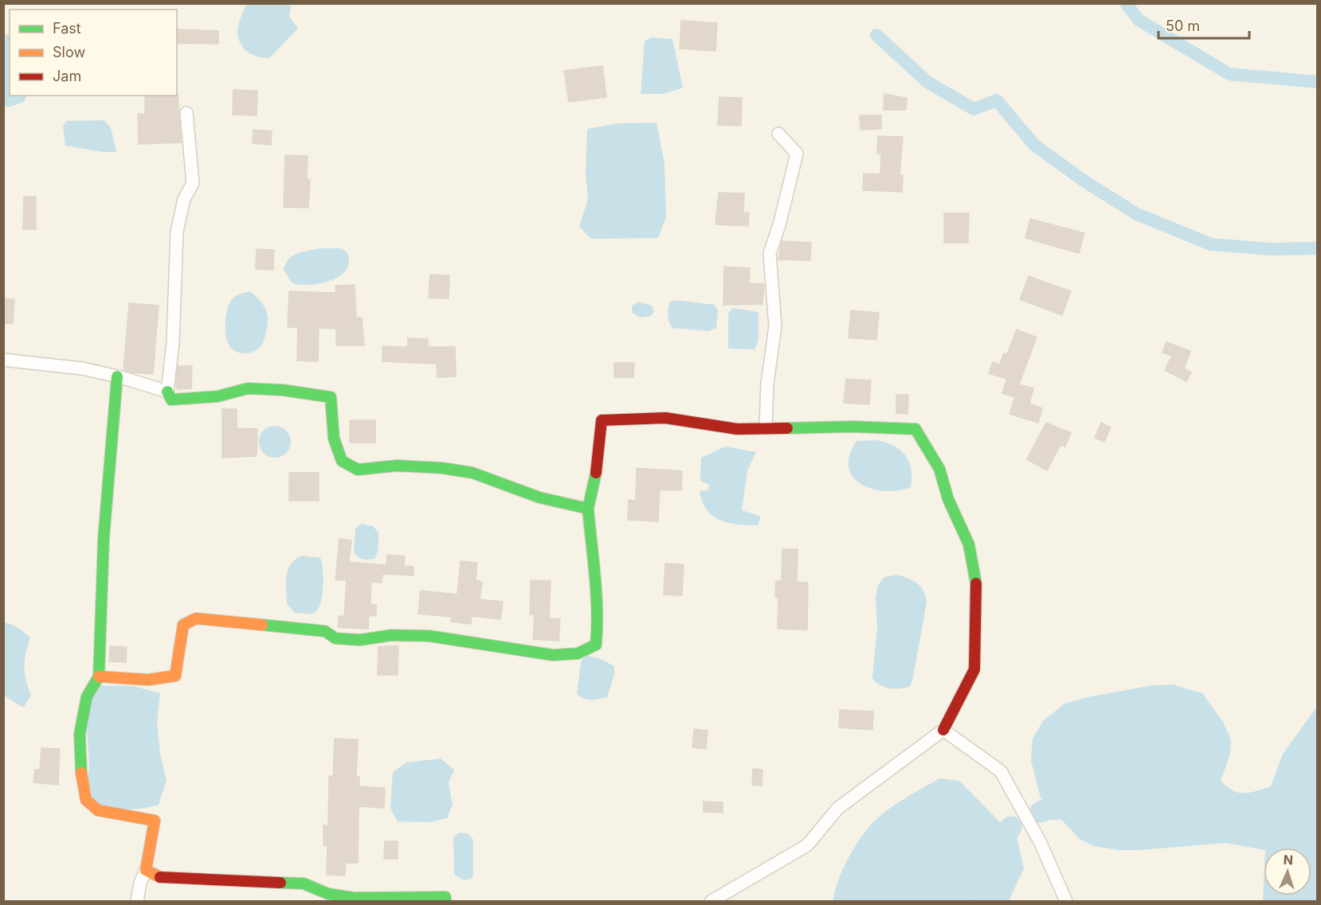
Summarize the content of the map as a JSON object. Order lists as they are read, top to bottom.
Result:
{
  "legend": ["Fast", "Slow", "Jam"],
  "scale_bar": "50 m",
  "north": "top"
}
